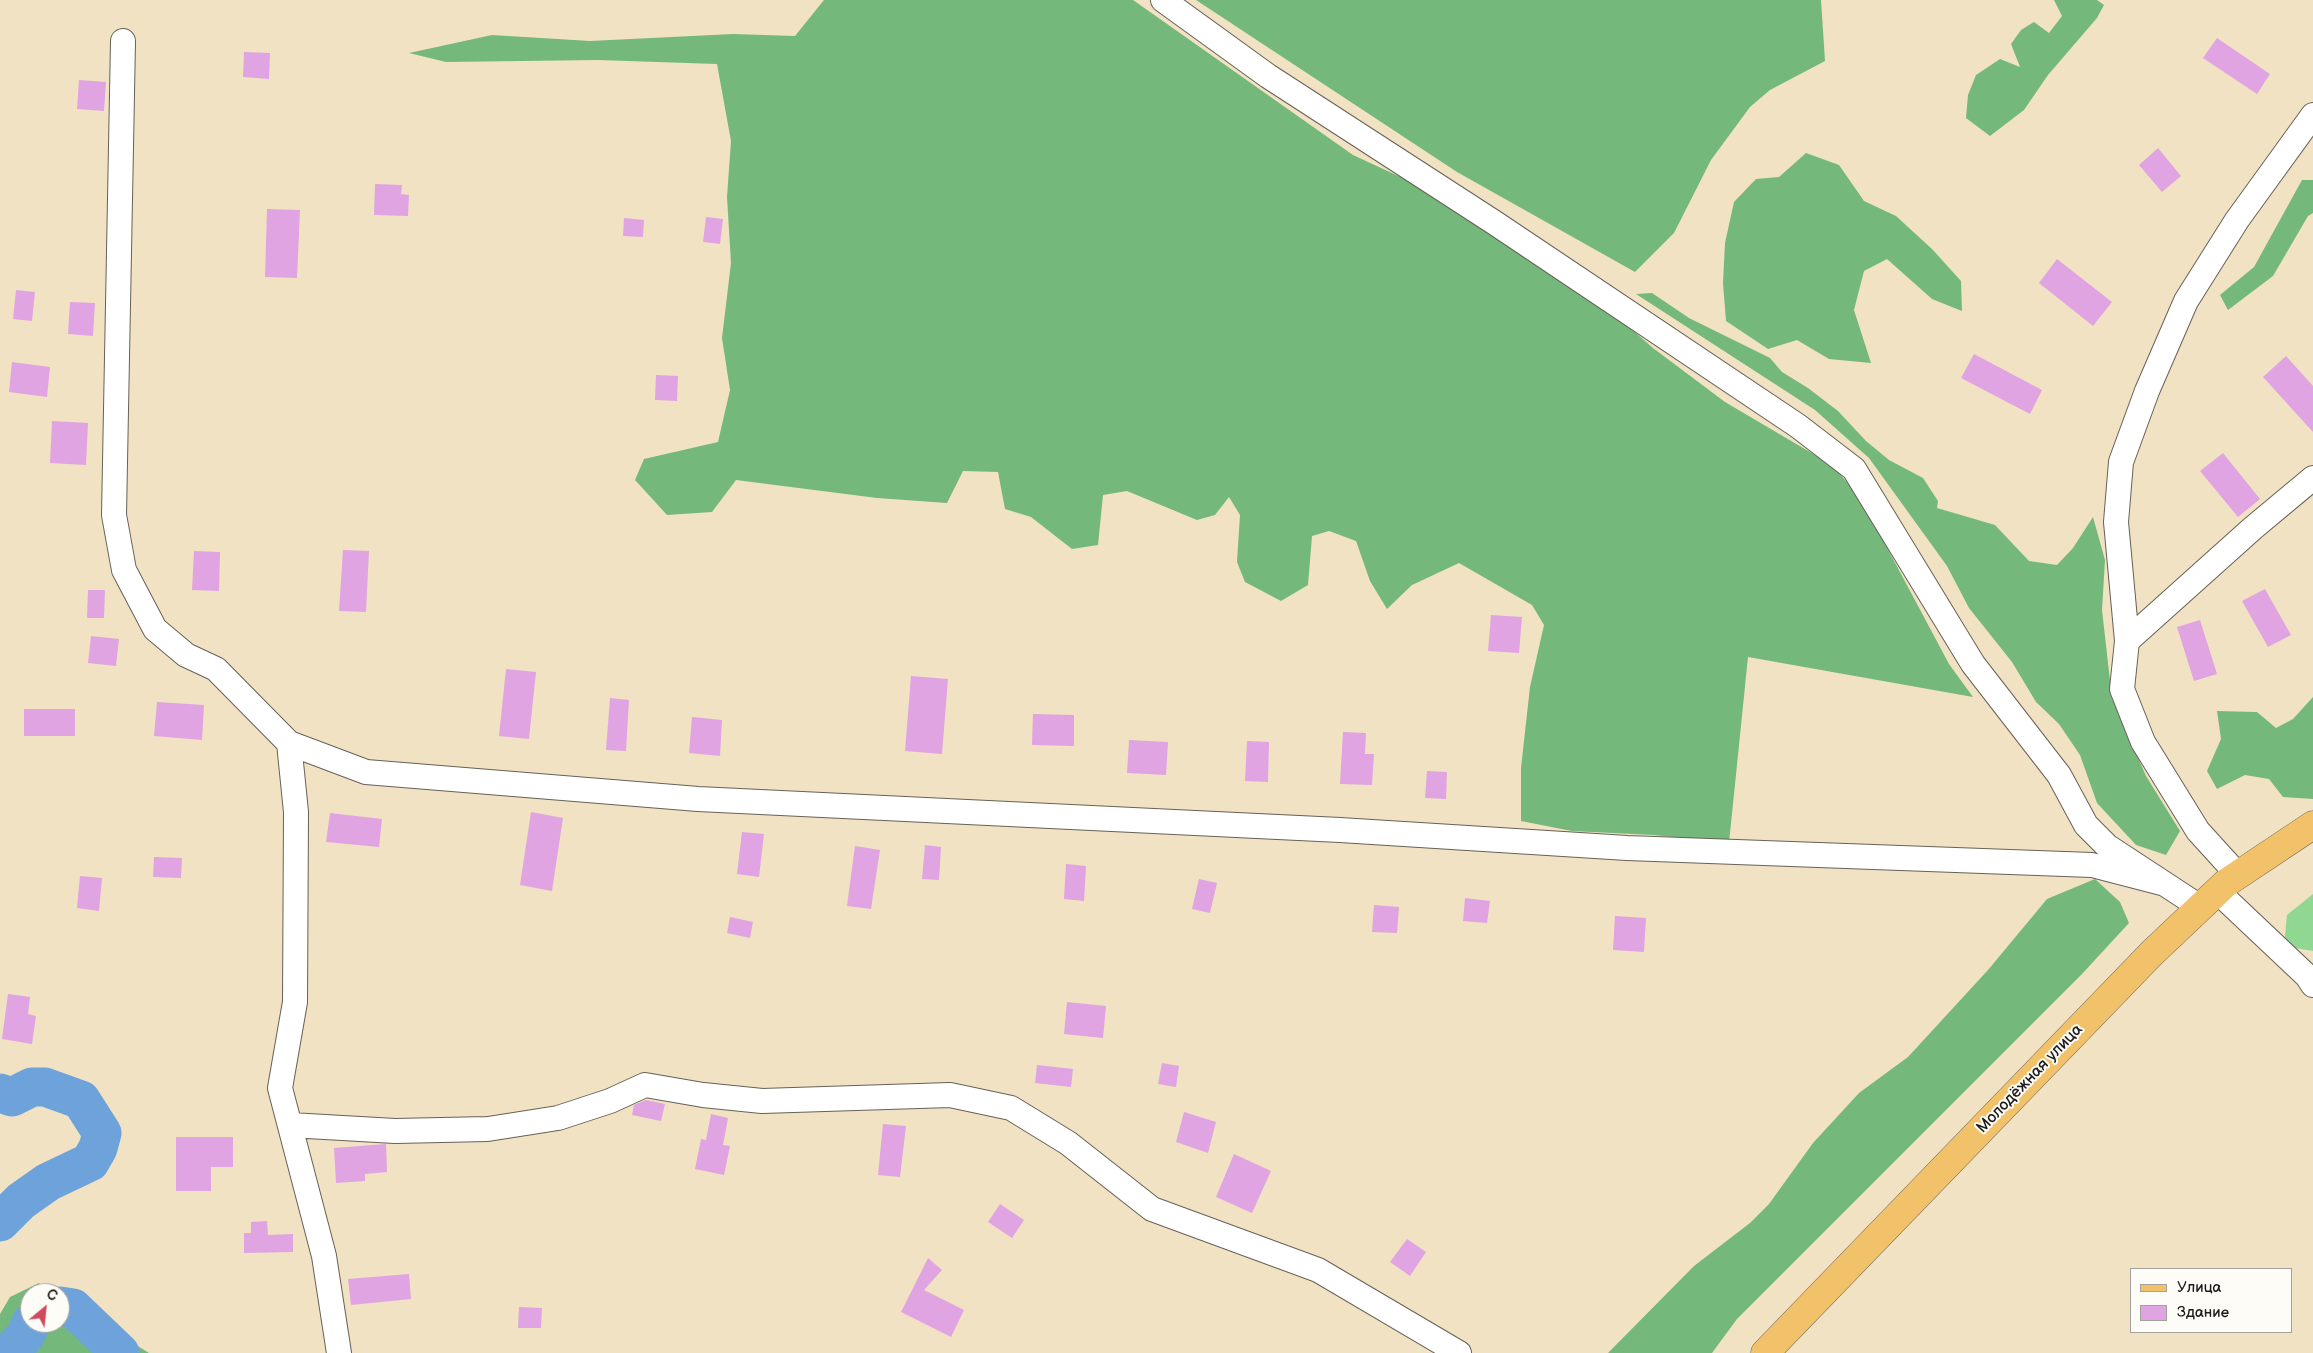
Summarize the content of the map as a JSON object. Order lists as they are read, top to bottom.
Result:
{
  "streets": {
    "main road": ["Молодёжная улица"]
  },
  "legend": ["Улица", "Здание"],
  "north": "top right"
}
